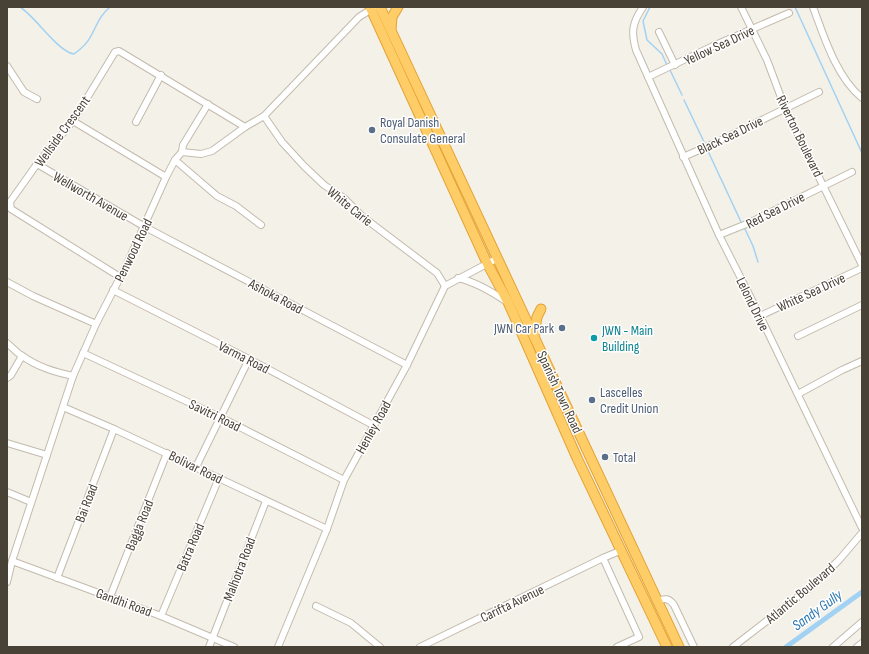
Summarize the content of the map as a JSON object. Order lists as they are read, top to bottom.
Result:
{
  "streets": {
    "highway": ["Spanish Town Road"],
    "street": [
      "Yellow Sea Drive",
      "Wellside Crescent",
      "Black Sea Drive",
      "Riverton Boulevard",
      "Wellworth Avenue",
      "White Carie",
      "Red Sea Drive",
      "Penwood Road",
      "White Sea Drive",
      "Ashoka Road",
      "Lelond Drive",
      "Varma Road",
      "Savitri Road",
      "Henley Road",
      "Bolivar Road",
      "Bai Road",
      "Bagga Road",
      "Batra Road",
      "Malhotra Road",
      "Atlantic Boulevard",
      "Gandhi Road",
      "Carifta Avenue"
    ]
  },
  "crossings": [
    ["Yellow Sea Drive", "Riverton Boulevard"],
    ["Yellow Sea Drive", "Lelond Drive"],
    ["Wellside Crescent", "Wellworth Avenue"],
    ["Wellside Crescent", "Penwood Road"],
    ["Black Sea Drive", "Riverton Boulevard"],
    ["Black Sea Drive", "Lelond Drive"],
    ["Riverton Boulevard", "Red Sea Drive"],
    ["Wellworth Avenue", "Penwood Road"],
    ["Wellworth Avenue", "Ashoka Road"],
    ["White Carie", "Henley Road"],
    ["Red Sea Drive", "Lelond Drive"],
    ["Penwood Road", "Ashoka Road"],
    ["Penwood Road", "Varma Road"],
    ["Penwood Road", "Savitri Road"],
    ["Penwood Road", "Bolivar Road"],
    ["Penwood Road", "Gandhi Road"],
    ["White Sea Drive", "Lelond Drive"],
    ["Ashoka Road", "Henley Road"],
    ["Varma Road", "Henley Road"],
    ["Spanish Town Road", "Carifta Avenue"],
    ["Savitri Road", "Henley Road"],
    ["Henley Road", "Bolivar Road"],
    ["Bolivar Road", "Bai Road"],
    ["Bolivar Road", "Bagga Road"],
    ["Bolivar Road", "Batra Road"],
    ["Bolivar Road", "Malhotra Road"],
    ["Bai Road", "Gandhi Road"],
    ["Bagga Road", "Gandhi Road"],
    ["Batra Road", "Gandhi Road"],
    ["Malhotra Road", "Gandhi Road"]
  ],
  "water": ["Sandy Gully"],
  "places": [
    "Royal Danish Consulate General",
    "JWN Car Park",
    "JWN - Main Building",
    "Lascelles Credit Union",
    "Total"
  ]
}
